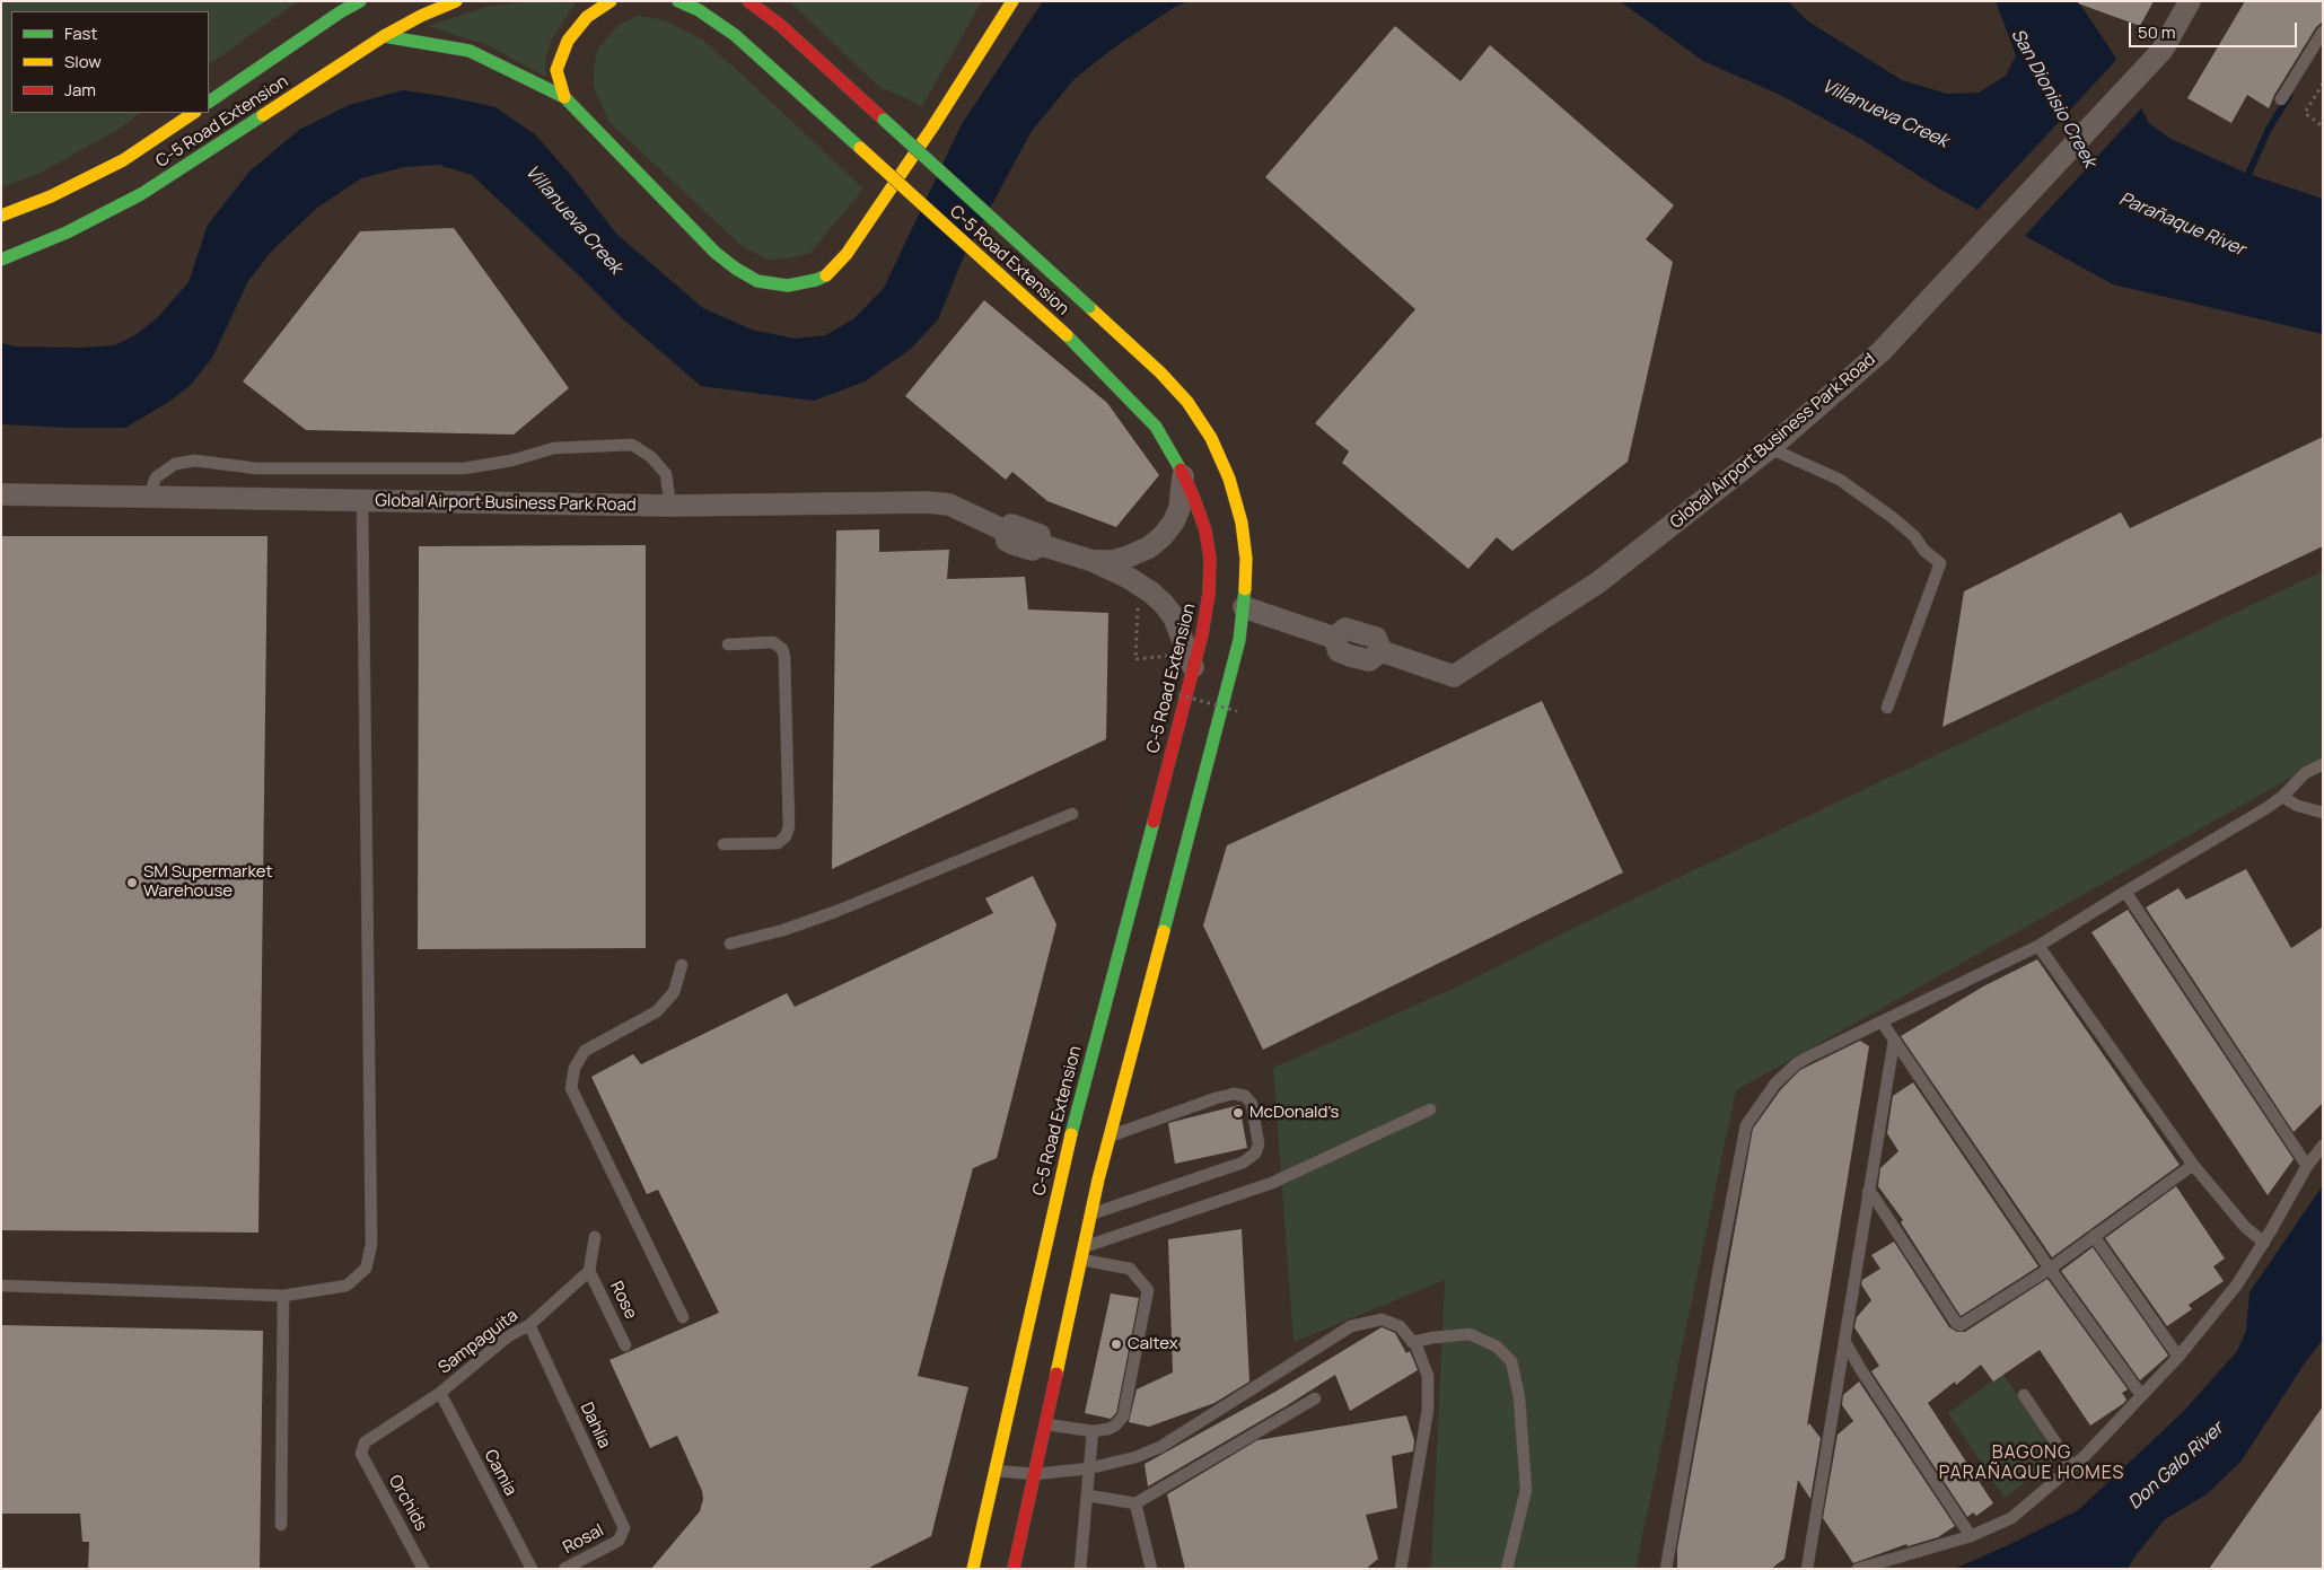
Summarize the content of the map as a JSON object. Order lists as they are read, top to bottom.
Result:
{
  "streets": {
    "main road": ["C-5 Road Extension"],
    "street": ["Global Airport Business Park Road"],
    "lane": [
      "Rose",
      "Sampaguita",
      "Dahlia",
      "Camia",
      "Orchids",
      "Rosal"
    ]
  },
  "crossings": [
    ["C-5 Road Extension", "Global Airport Business Park Road"],
    ["Rose", "Sampaguita"],
    ["Sampaguita", "Dahlia"],
    ["Sampaguita", "Camia"],
    ["Sampaguita", "Orchids"],
    ["Dahlia", "Rosal"]
  ],
  "districts": ["BAGONG PARAÑAQUE HOMES"],
  "water": [
    "San Dionisio Creek",
    "Villanueva Creek",
    "Parañaque River",
    "Don Galo River"
  ],
  "places": ["SM Supermarket Warehouse", "McDonald's", "Caltex"],
  "legend": ["Fast", "Slow", "Jam"],
  "scale_bar": "50 m"
}
